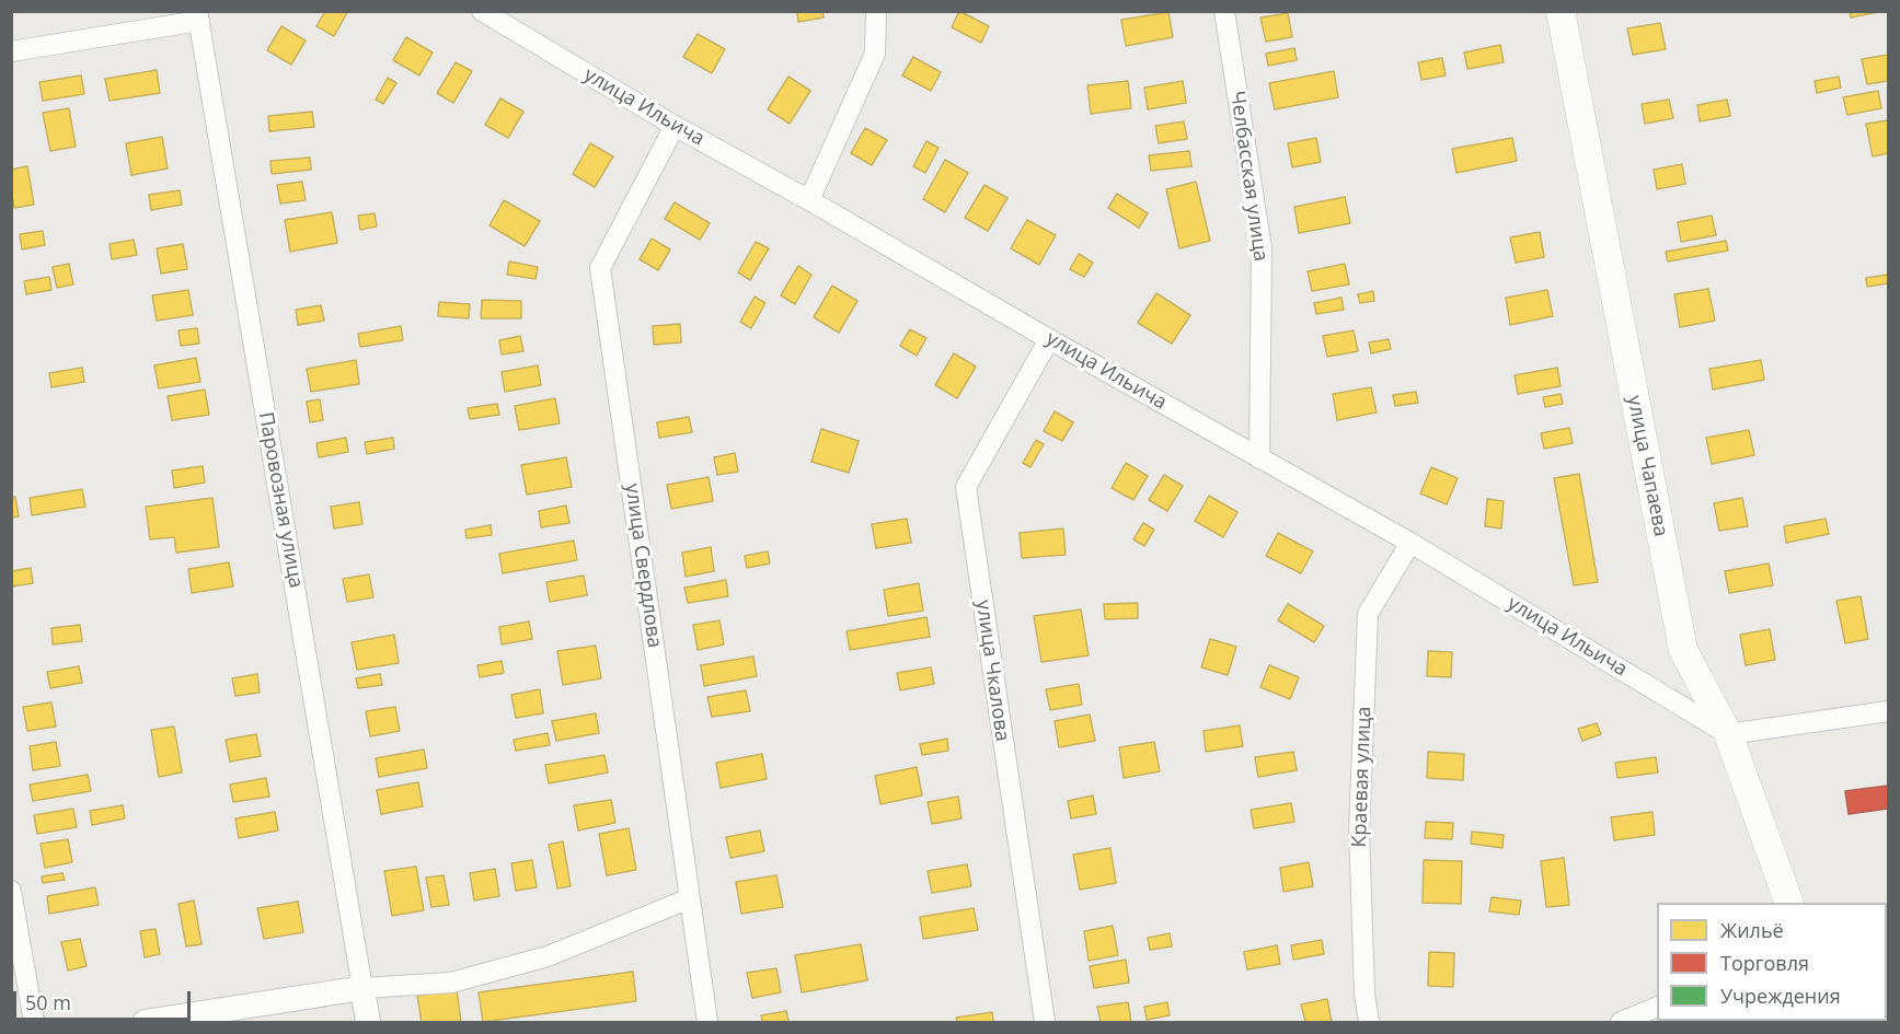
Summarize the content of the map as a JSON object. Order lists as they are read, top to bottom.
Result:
{
  "streets": {
    "main road": ["улица Чапаева"],
    "street": [
      "улица Ильича",
      "Челбасская улица",
      "Паровозная улица",
      "улица Свердлова",
      "улица Чкалова",
      "Краевая улица"
    ]
  },
  "crossings": [
    ["улица Ильича", "Челбасская улица"],
    ["улица Ильича", "улица Чапаева"],
    ["улица Ильича", "улица Свердлова"],
    ["улица Ильича", "улица Чкалова"],
    ["улица Ильича", "Краевая улица"]
  ],
  "legend": ["Жильё", "Торговля", "Учреждения"],
  "scale_bar": "50 m"
}
